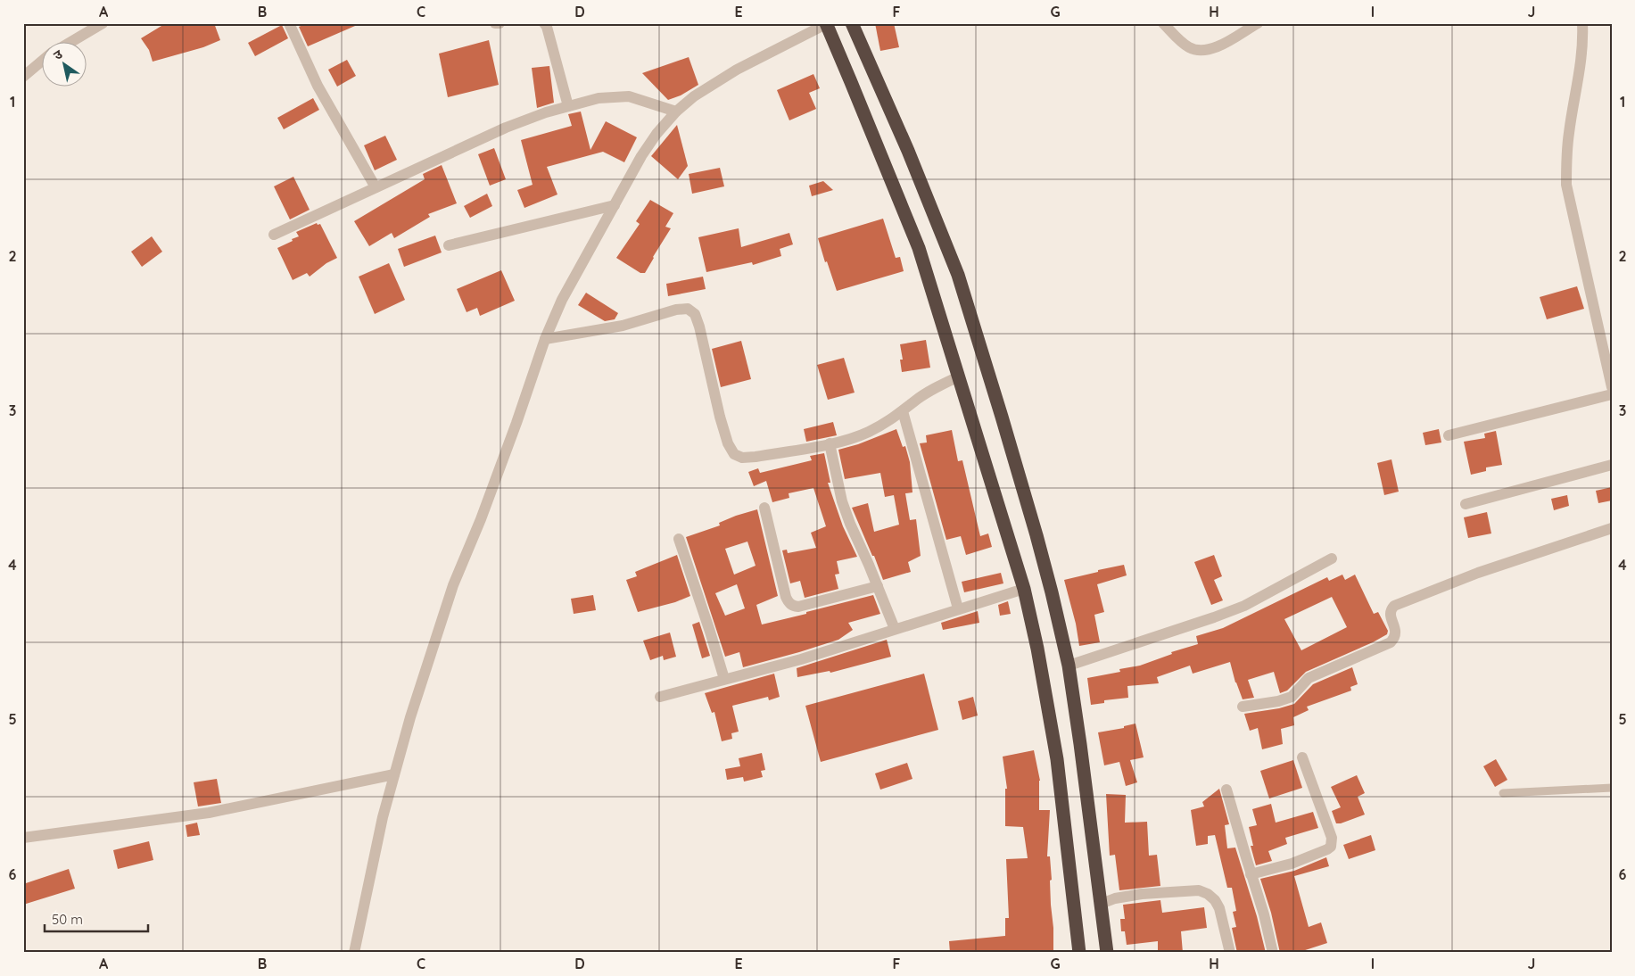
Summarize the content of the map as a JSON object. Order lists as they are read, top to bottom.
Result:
{
  "scale_bar": "50 m",
  "north": "top left",
  "grid": {
    "columns": [
      "A",
      "B",
      "C",
      "D",
      "E",
      "F",
      "G",
      "H",
      "I",
      "J"
    ],
    "rows": [
      "1",
      "2",
      "3",
      "4",
      "5",
      "6"
    ]
  }
}
